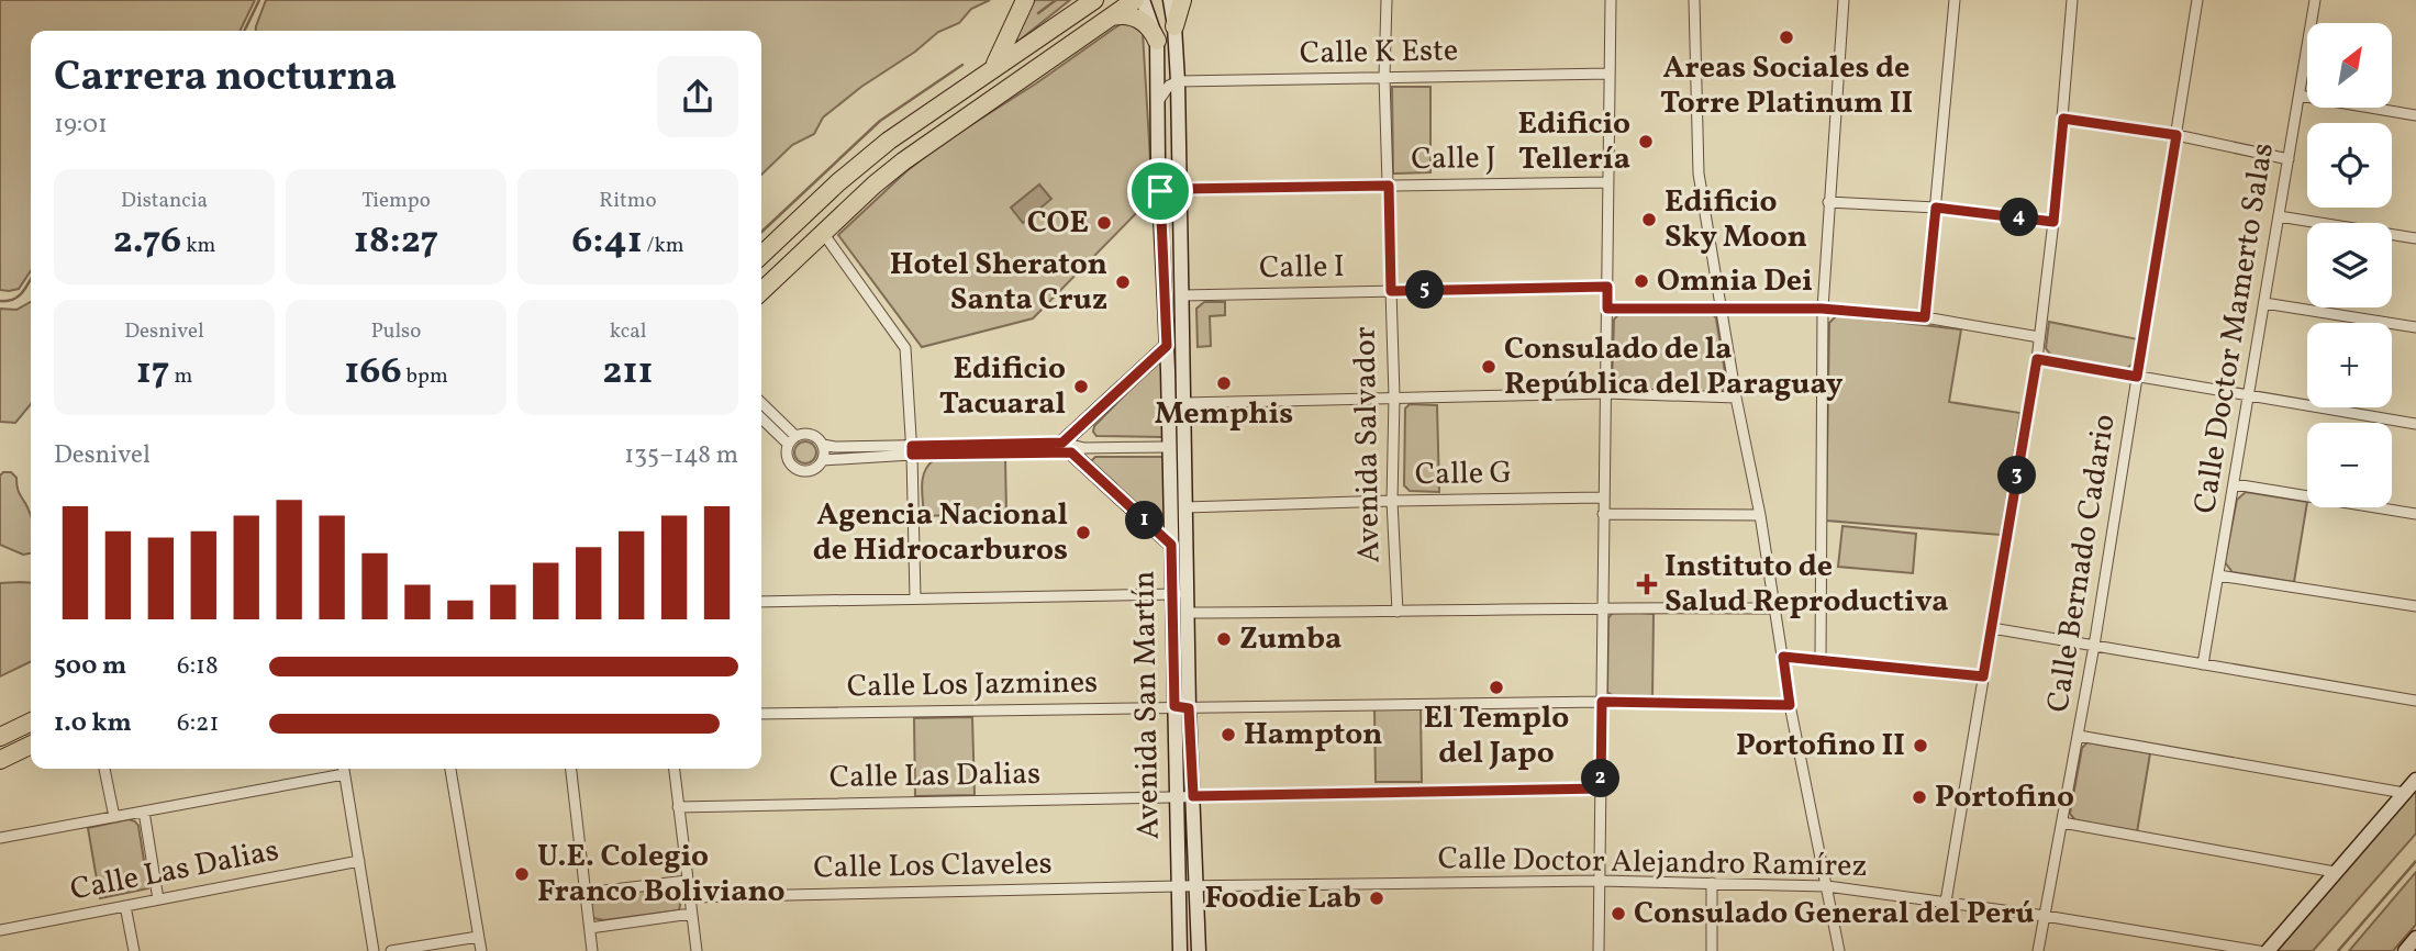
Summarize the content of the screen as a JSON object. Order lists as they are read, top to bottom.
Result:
{
  "streets": {
    "main road": ["Avenida San Martín"],
    "street": [
      "Calle K Este",
      "Calle J",
      "Calle I",
      "Calle Doctor Mamerto Salas",
      "Avenida Salvador",
      "Calle G",
      "Calle Bernado Cadario",
      "Calle Los Jazmines",
      "Calle Las Dalias",
      "Calle Doctor Alejandro Ramírez",
      "Calle Los Claveles"
    ]
  },
  "crossings": [
    ["Calle K Este", "Avenida Salvador"],
    ["Calle K Este", "Avenida San Martín"],
    ["Calle J", "Avenida Salvador"],
    ["Calle J", "Avenida San Martín"],
    ["Calle I", "Avenida Salvador"],
    ["Calle I", "Avenida San Martín"],
    ["Avenida Salvador", "Calle G"],
    ["Calle G", "Avenida San Martín"],
    ["Calle Bernado Cadario", "Calle Doctor Alejandro Ramírez"],
    ["Calle Los Jazmines", "Avenida San Martín"],
    ["Avenida San Martín", "Calle Las Dalias"],
    ["Avenida San Martín", "Calle Doctor Alejandro Ramírez"],
    ["Avenida San Martín", "Calle Los Claveles"],
    ["Calle Doctor Alejandro Ramírez", "Calle Los Claveles"]
  ],
  "places": {
    "other": [
      "Areas Sociales de Torre Platinum II",
      "Edificio Tellería",
      "Edificio Sky Moon",
      "COE",
      "Omnia Dei",
      "Hotel Sheraton Santa Cruz",
      "Consulado de la República del Paraguay",
      "Memphis",
      "Edificio Tacuaral",
      "Agencia Nacional de Hidrocarburos",
      "Zumba",
      "El Templo del Japo",
      "Hampton",
      "Portofino II",
      "Portofino",
      "U.E. Colegio Franco Boliviano",
      "Foodie Lab",
      "Consulado General del Perú"
    ],
    "health": ["Instituto de Salud Reproductiva"]
  },
  "north": "top right",
  "page": {
    "map_buttons": ["+", "−"],
    "heading": ["Carrera nocturna", "19:01"],
    "stats": [
      ["Distancia", "2.76 km"],
      ["Tiempo", "18:27"],
      ["Ritmo", "6:41 /km"],
      ["Desnivel", "17 m"],
      ["Pulso", "166 bpm"],
      ["kcal", "211"]
    ],
    "pins": [
      "4",
      "5",
      "3",
      "1",
      "2"
    ],
    "chart": ["Desnivel", "135–148 m"],
    "list": [
      {
        "name": "500 m",
        "note": "6:18"
      },
      {
        "name": "1.0 km",
        "note": "6:21"
      }
    ]
  }
}
